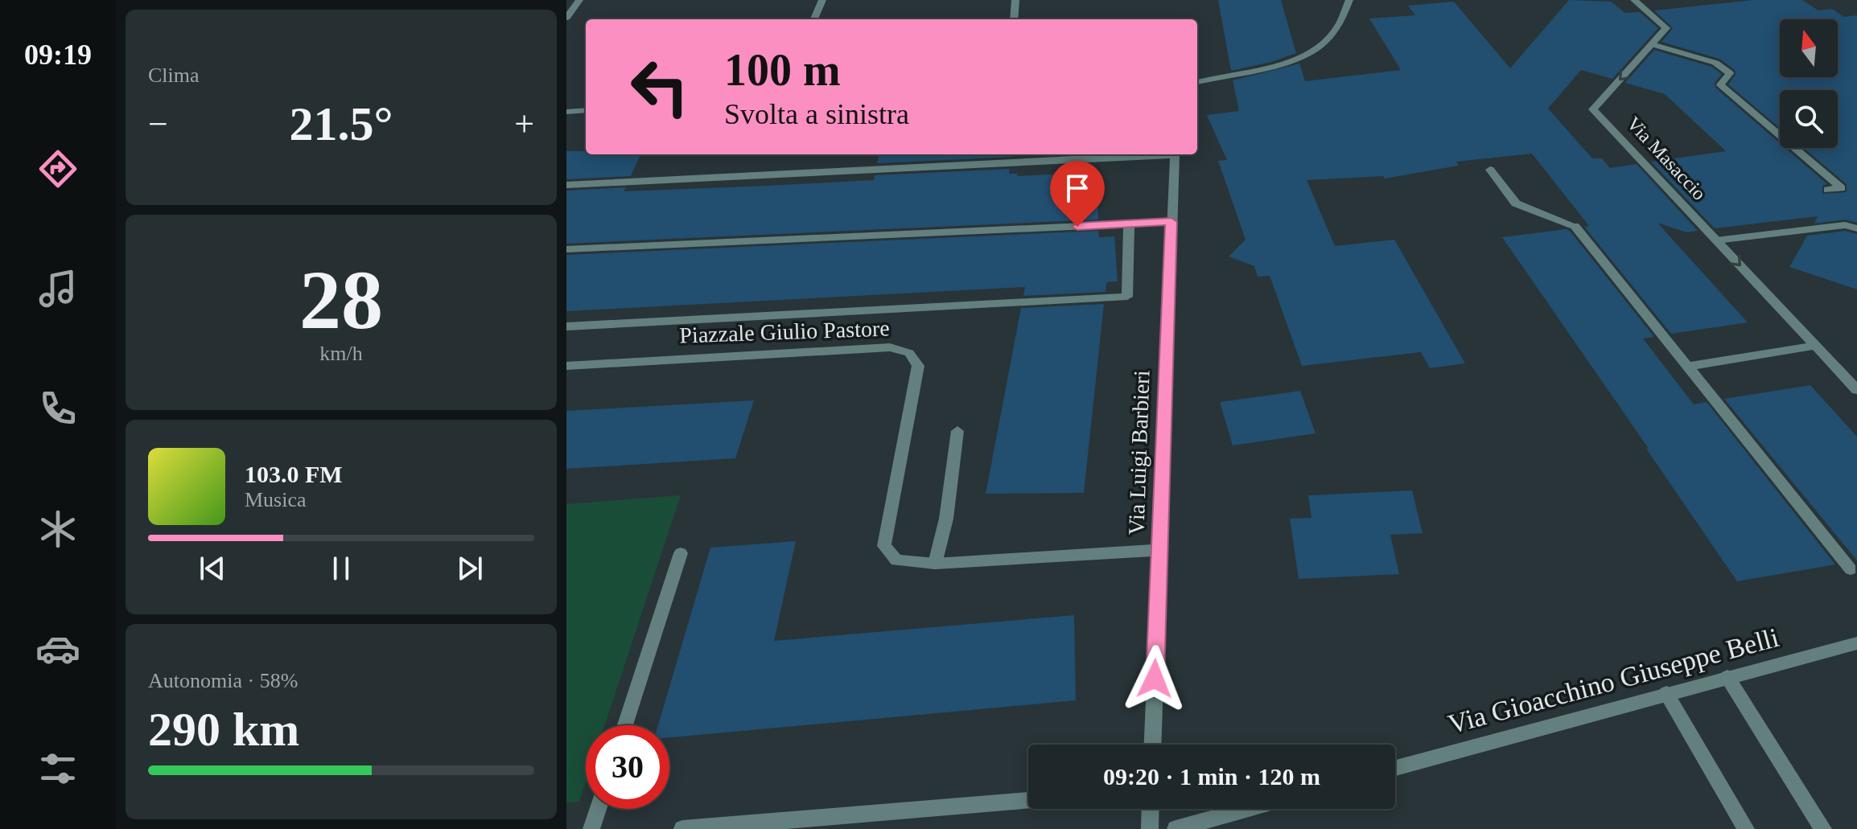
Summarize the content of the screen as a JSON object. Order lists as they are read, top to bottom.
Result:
{
  "streets": {
    "street": [
      "Via Masaccio",
      "Piazzale Giulio Pastore",
      "Via Luigi Barbieri",
      "Via Gioacchino Giuseppe Belli"
    ]
  },
  "crossings": [
    ["Piazzale Giulio Pastore", "Via Luigi Barbieri"]
  ],
  "north": "top",
  "page": {
    "tabs": "09:19",
    "tile": [
      "Clima",
      ["28", "km/h"],
      ["Autonomia · 58%", "290 km"]
    ],
    "turn": ["100 m", "Svolta a sinistra"],
    "heat": ["−", "21.5°", "+"],
    "song": ["103.0 FM", "Musica"],
    "limit": "30",
    "trip": "09:20 · 1 min · 120 m"
  }
}
